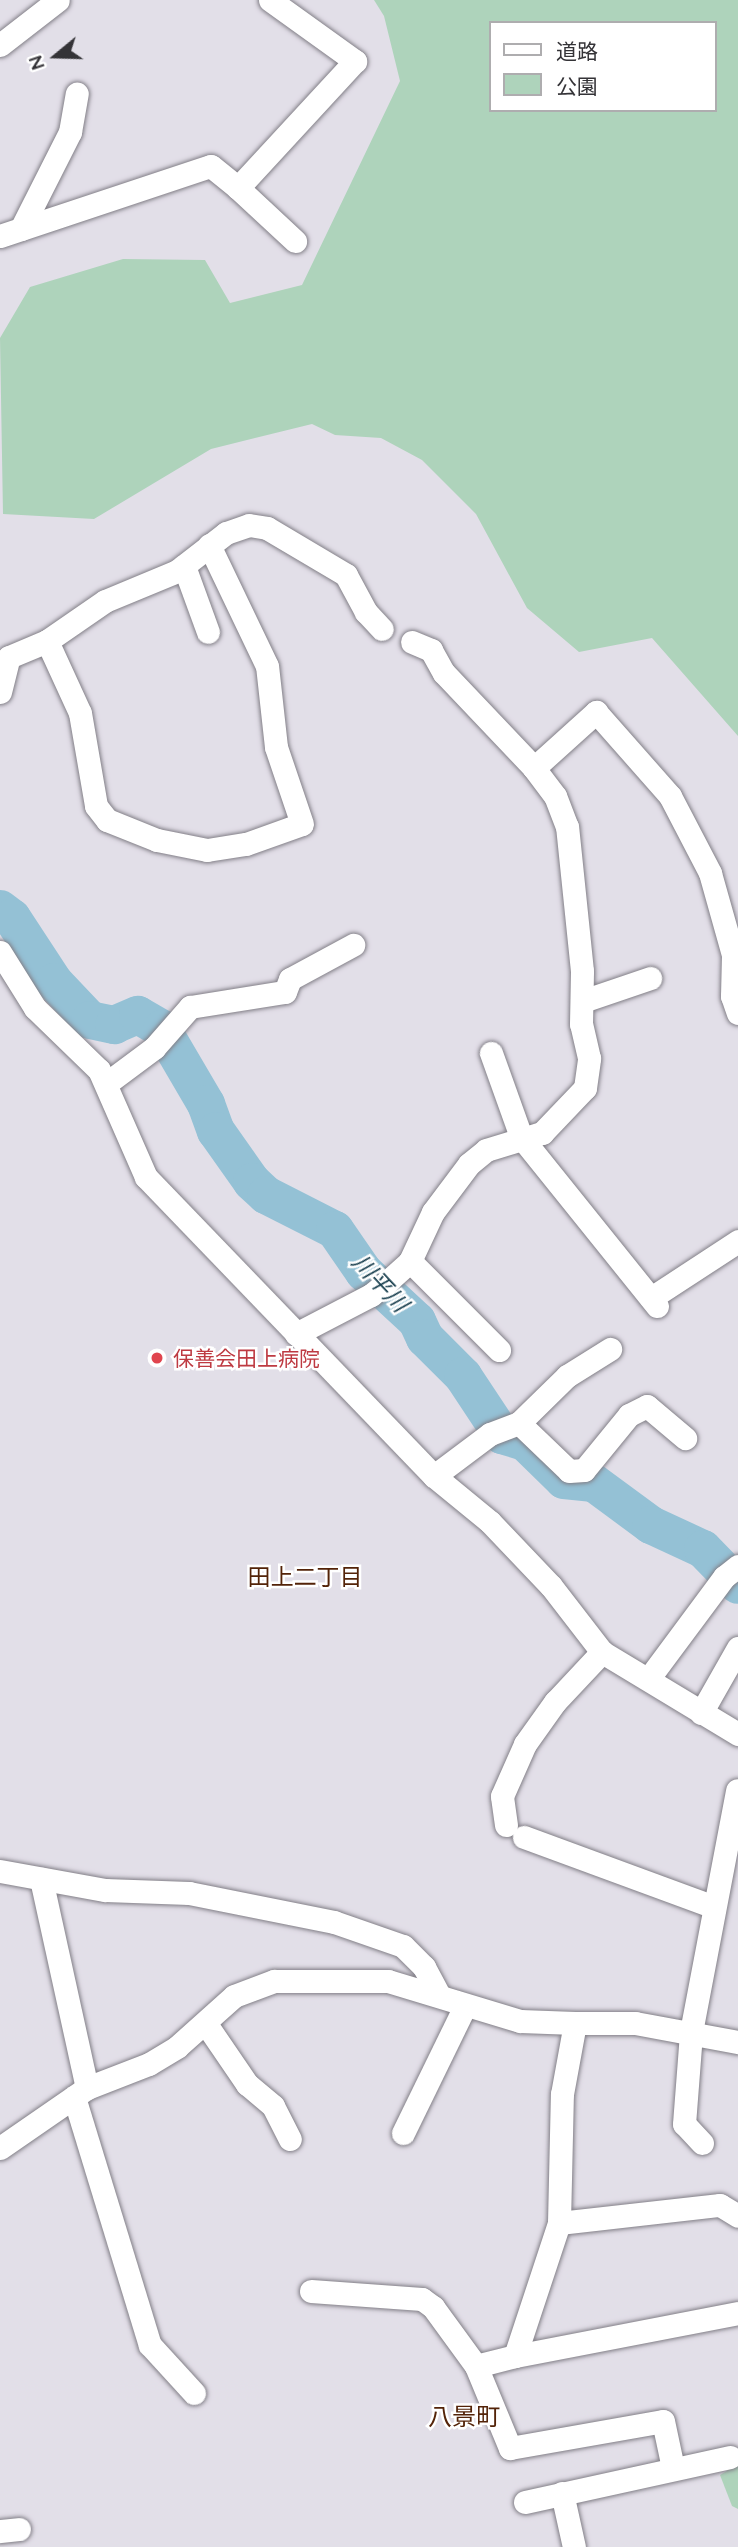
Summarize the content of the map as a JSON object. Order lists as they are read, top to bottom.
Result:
{
  "districts": ["田上二丁目", "八景町"],
  "water": ["川平川"],
  "places": ["保善会田上病院"],
  "legend": ["道路", "公園"],
  "north": "left"
}
